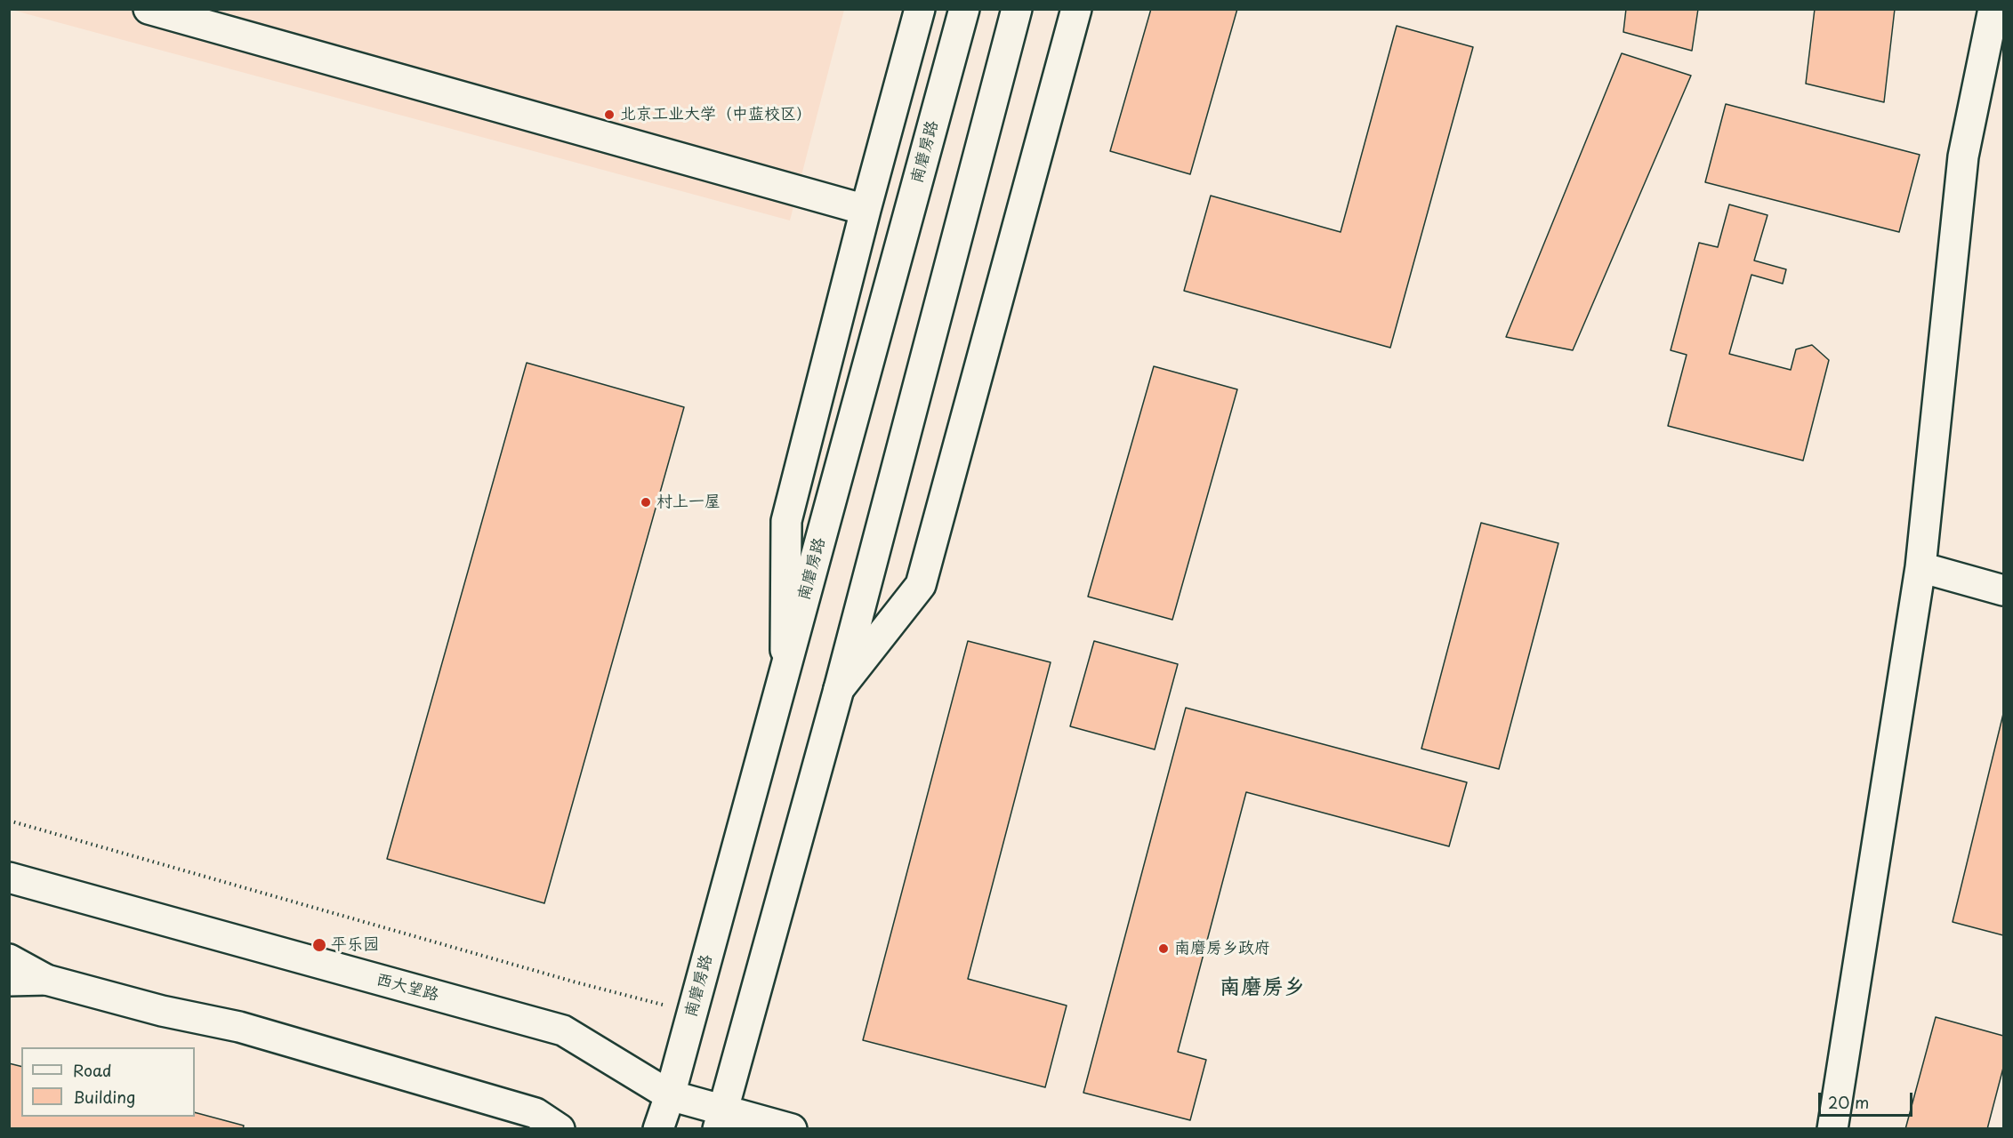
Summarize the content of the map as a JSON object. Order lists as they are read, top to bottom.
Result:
{
  "streets": {
    "main road": ["南磨房路", "西大望路"]
  },
  "crossings": [
    ["南磨房路", "西大望路"]
  ],
  "districts": ["南磨房乡"],
  "places": [
    "北京工业大学（中蓝校区）",
    "村上一屋",
    "平乐园",
    "南磨房乡政府"
  ],
  "legend": ["Road", "Building"],
  "scale_bar": "20 m"
}
